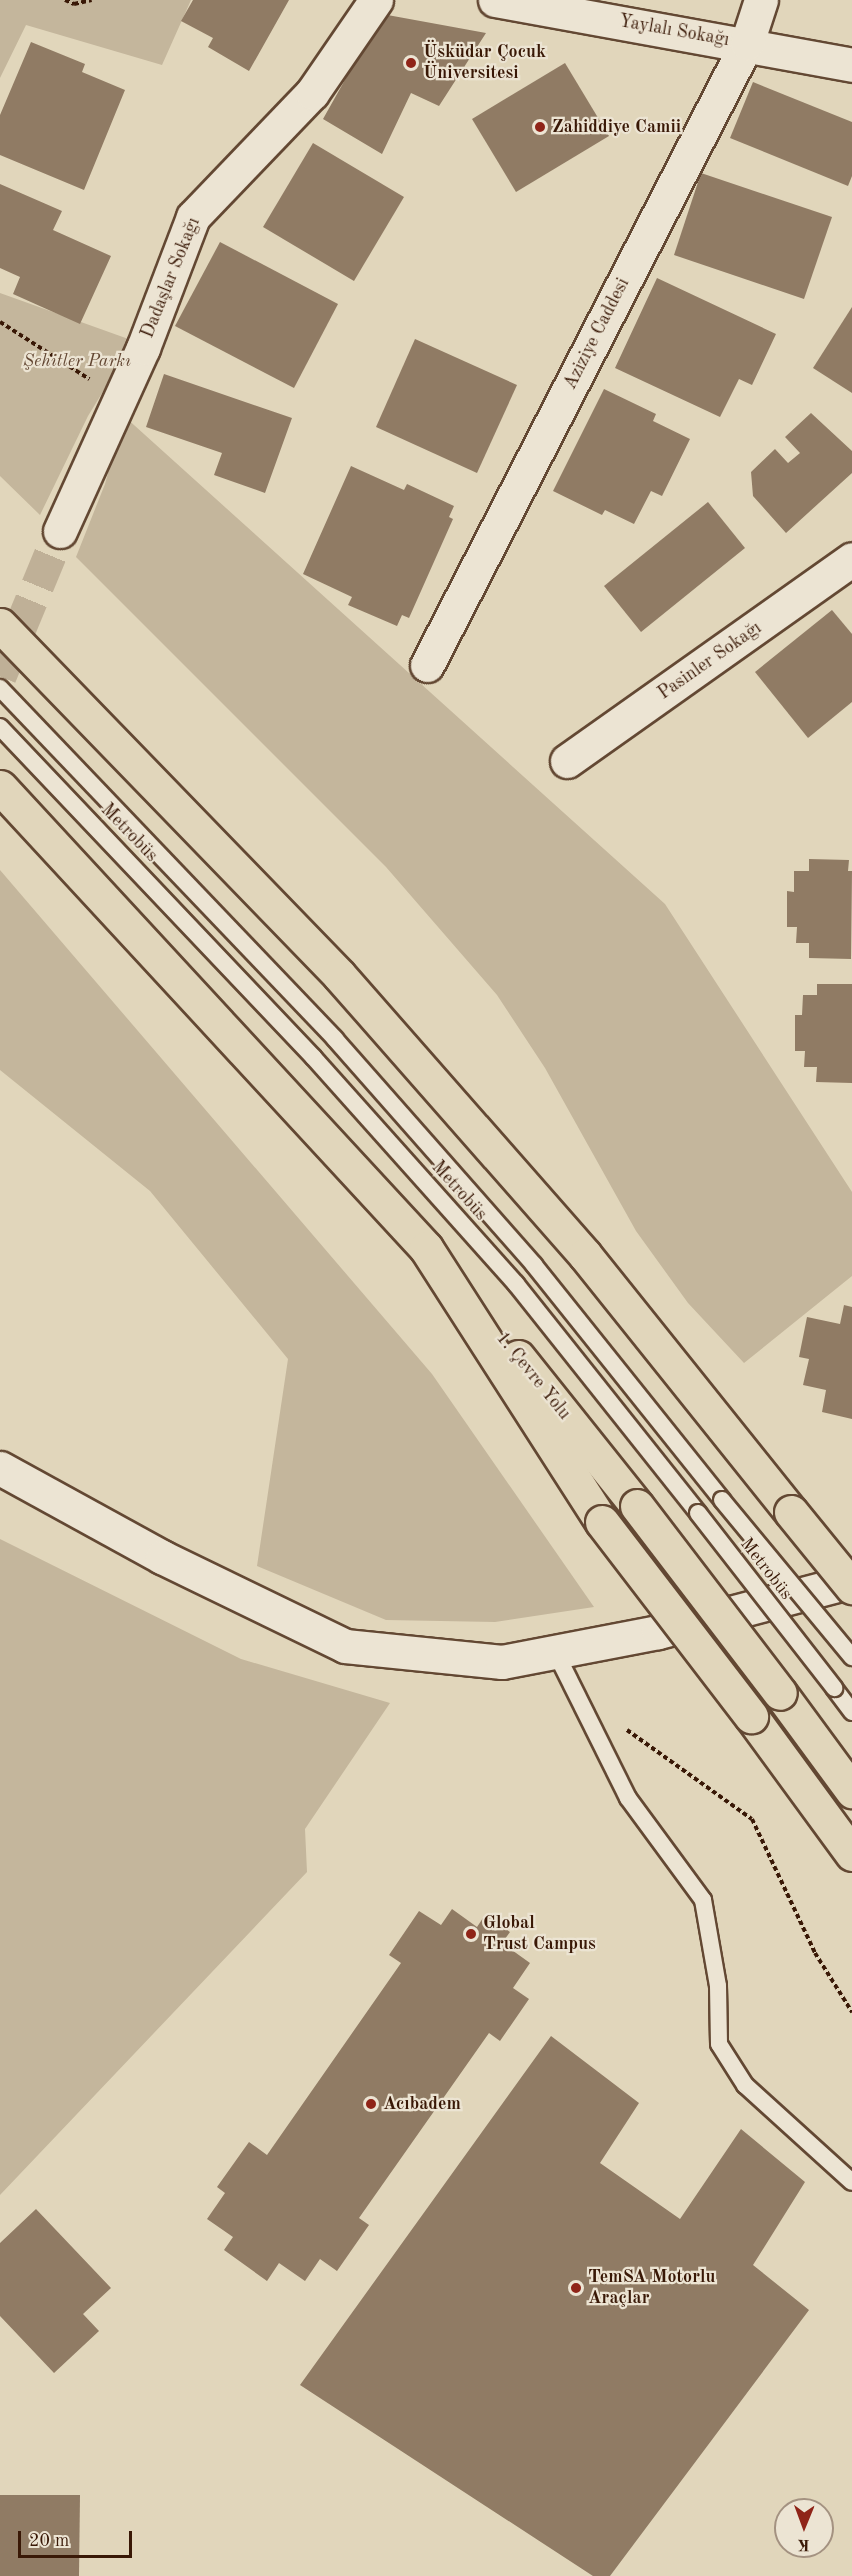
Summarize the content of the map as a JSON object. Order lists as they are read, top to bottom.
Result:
{
  "streets": {
    "highway": ["1. Çevre Yolu"],
    "street": [
      "Yaylalı Sokağı",
      "Dadaşlar Sokağı",
      "Aziziye Caddesi",
      "Pasinler Sokağı"
    ],
    "lane": ["Metrobüs"]
  },
  "crossings": [
    ["Yaylalı Sokağı", "Aziziye Caddesi"]
  ],
  "parks": ["Şehitler Parkı"],
  "places": [
    "Üsküdar Çocuk Üniversitesi",
    "Zahiddiye Camii",
    "Global Trust Campus",
    "Acıbadem",
    "TemSA Motorlu Araçlar"
  ],
  "scale_bar": "20 m",
  "north": "bottom"
}
